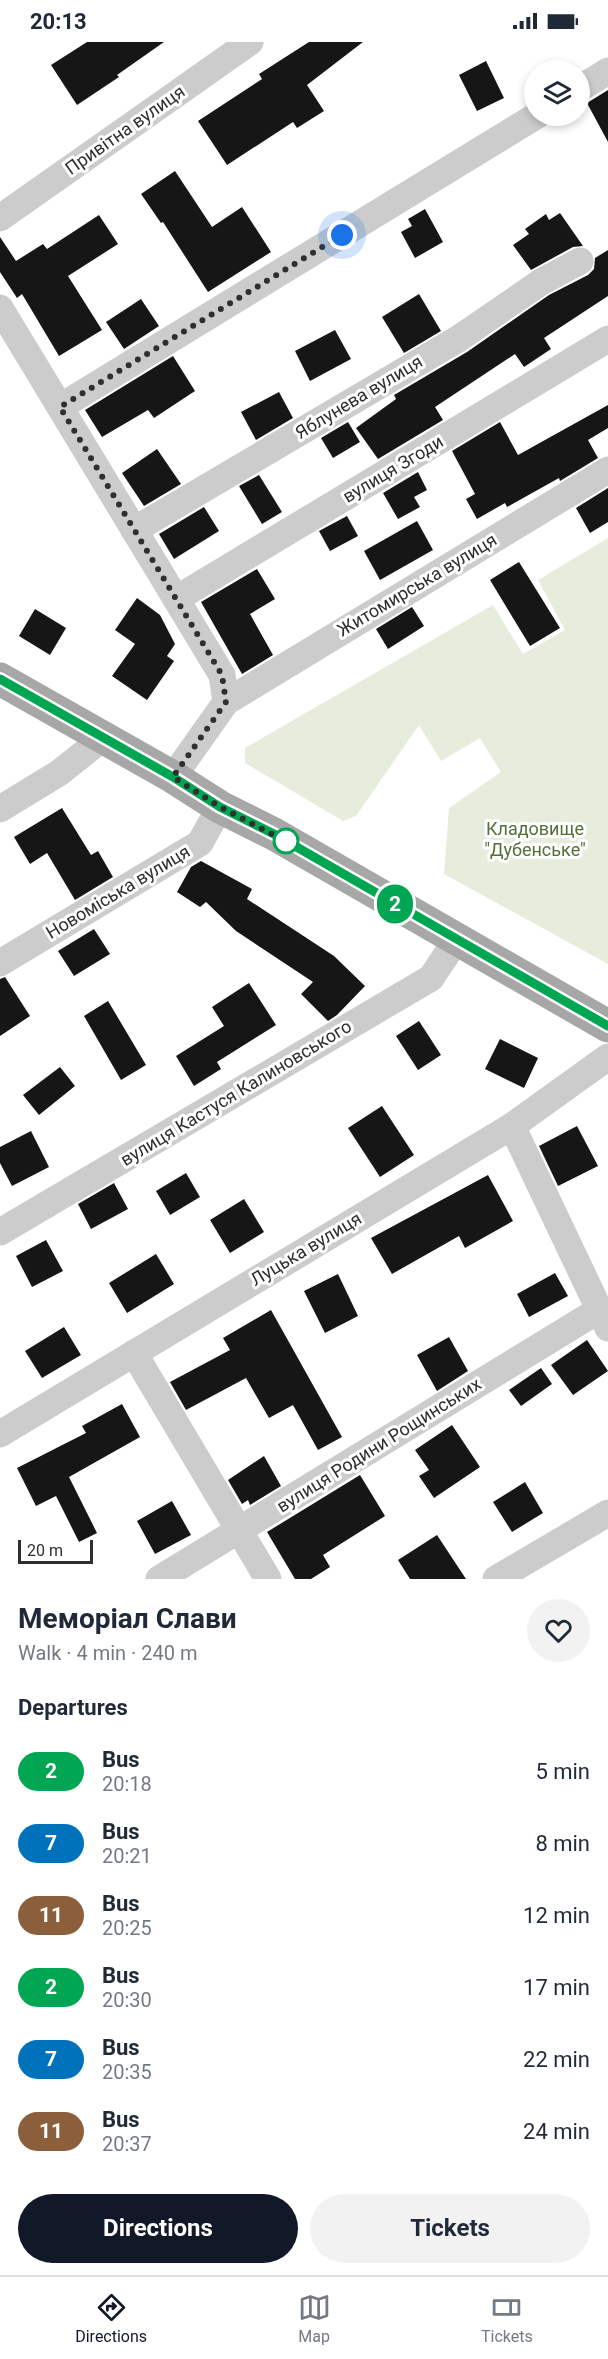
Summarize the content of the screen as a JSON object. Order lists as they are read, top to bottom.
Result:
{
  "streets": {
    "street": [
      "Привітна вулиця",
      "Яблунева вулиця",
      "вулиця Згоди",
      "Житомирська вулиця",
      "Новоміська вулиця",
      "вулиця Кастуся Калиновського",
      "Луцька вулиця",
      "вулиця Родини Рощинських"
    ]
  },
  "parks": ["Кладовище \"Дубенське\""],
  "lines": ["bus line 2"],
  "scale_bar": "20 m",
  "page": {
    "status": "20:13",
    "on_map": "2",
    "scale": "20 m",
    "heading": [
      ["Меморіал Слави", "Walk · 4 min · 240 m"],
      "Departures"
    ],
    "list": [
      {
        "mark": "2",
        "name": "Bus",
        "note": "20:18",
        "value": "5 min"
      },
      {
        "mark": "7",
        "name": "Bus",
        "note": "20:21",
        "value": "8 min"
      },
      {
        "mark": "11",
        "name": "Bus",
        "note": "20:25",
        "value": "12 min"
      },
      {
        "mark": "2",
        "name": "Bus",
        "note": "20:30",
        "value": "17 min"
      },
      {
        "mark": "7",
        "name": "Bus",
        "note": "20:35",
        "value": "22 min"
      },
      {
        "mark": "11",
        "name": "Bus",
        "note": "20:37",
        "value": "24 min"
      }
    ],
    "buttons": ["Directions", "Tickets"],
    "tabs": ["Directions", "Map", "Tickets"]
  }
}
